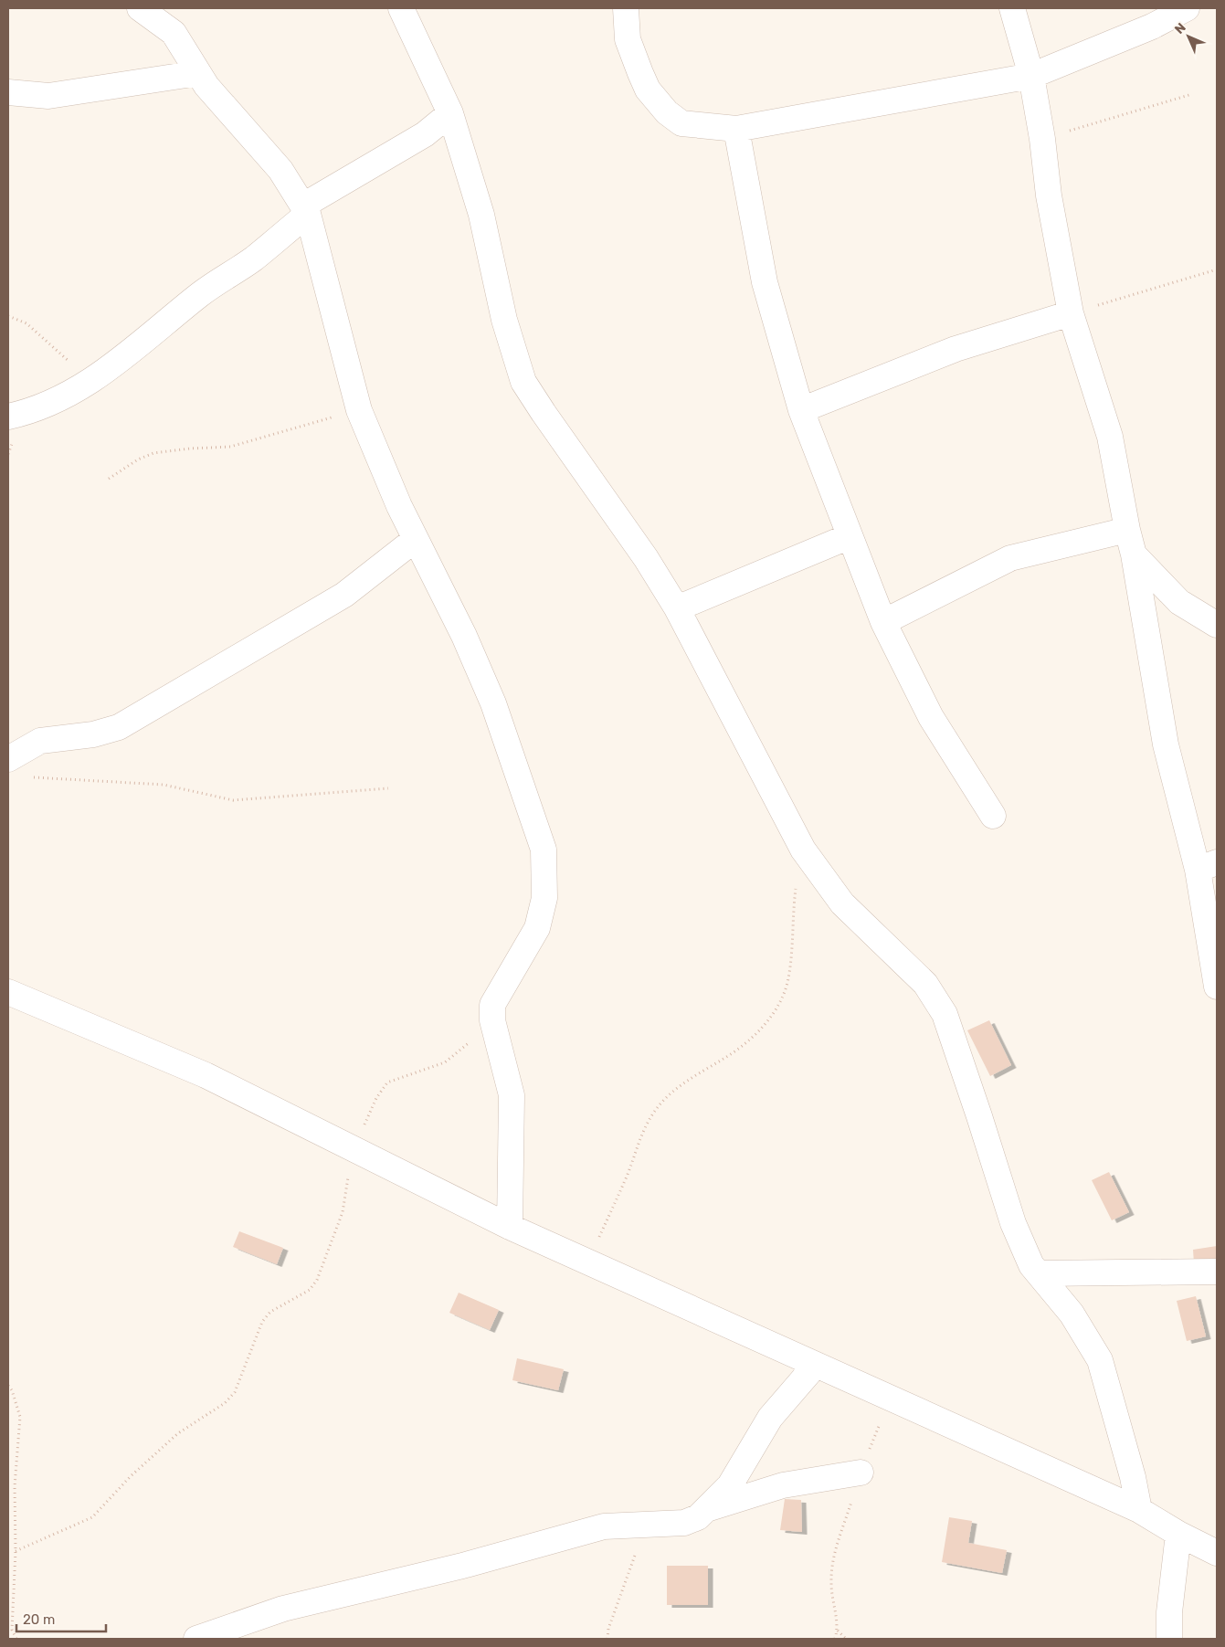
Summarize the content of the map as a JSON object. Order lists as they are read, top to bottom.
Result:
{
  "scale_bar": "20 m",
  "north": "top left"
}
